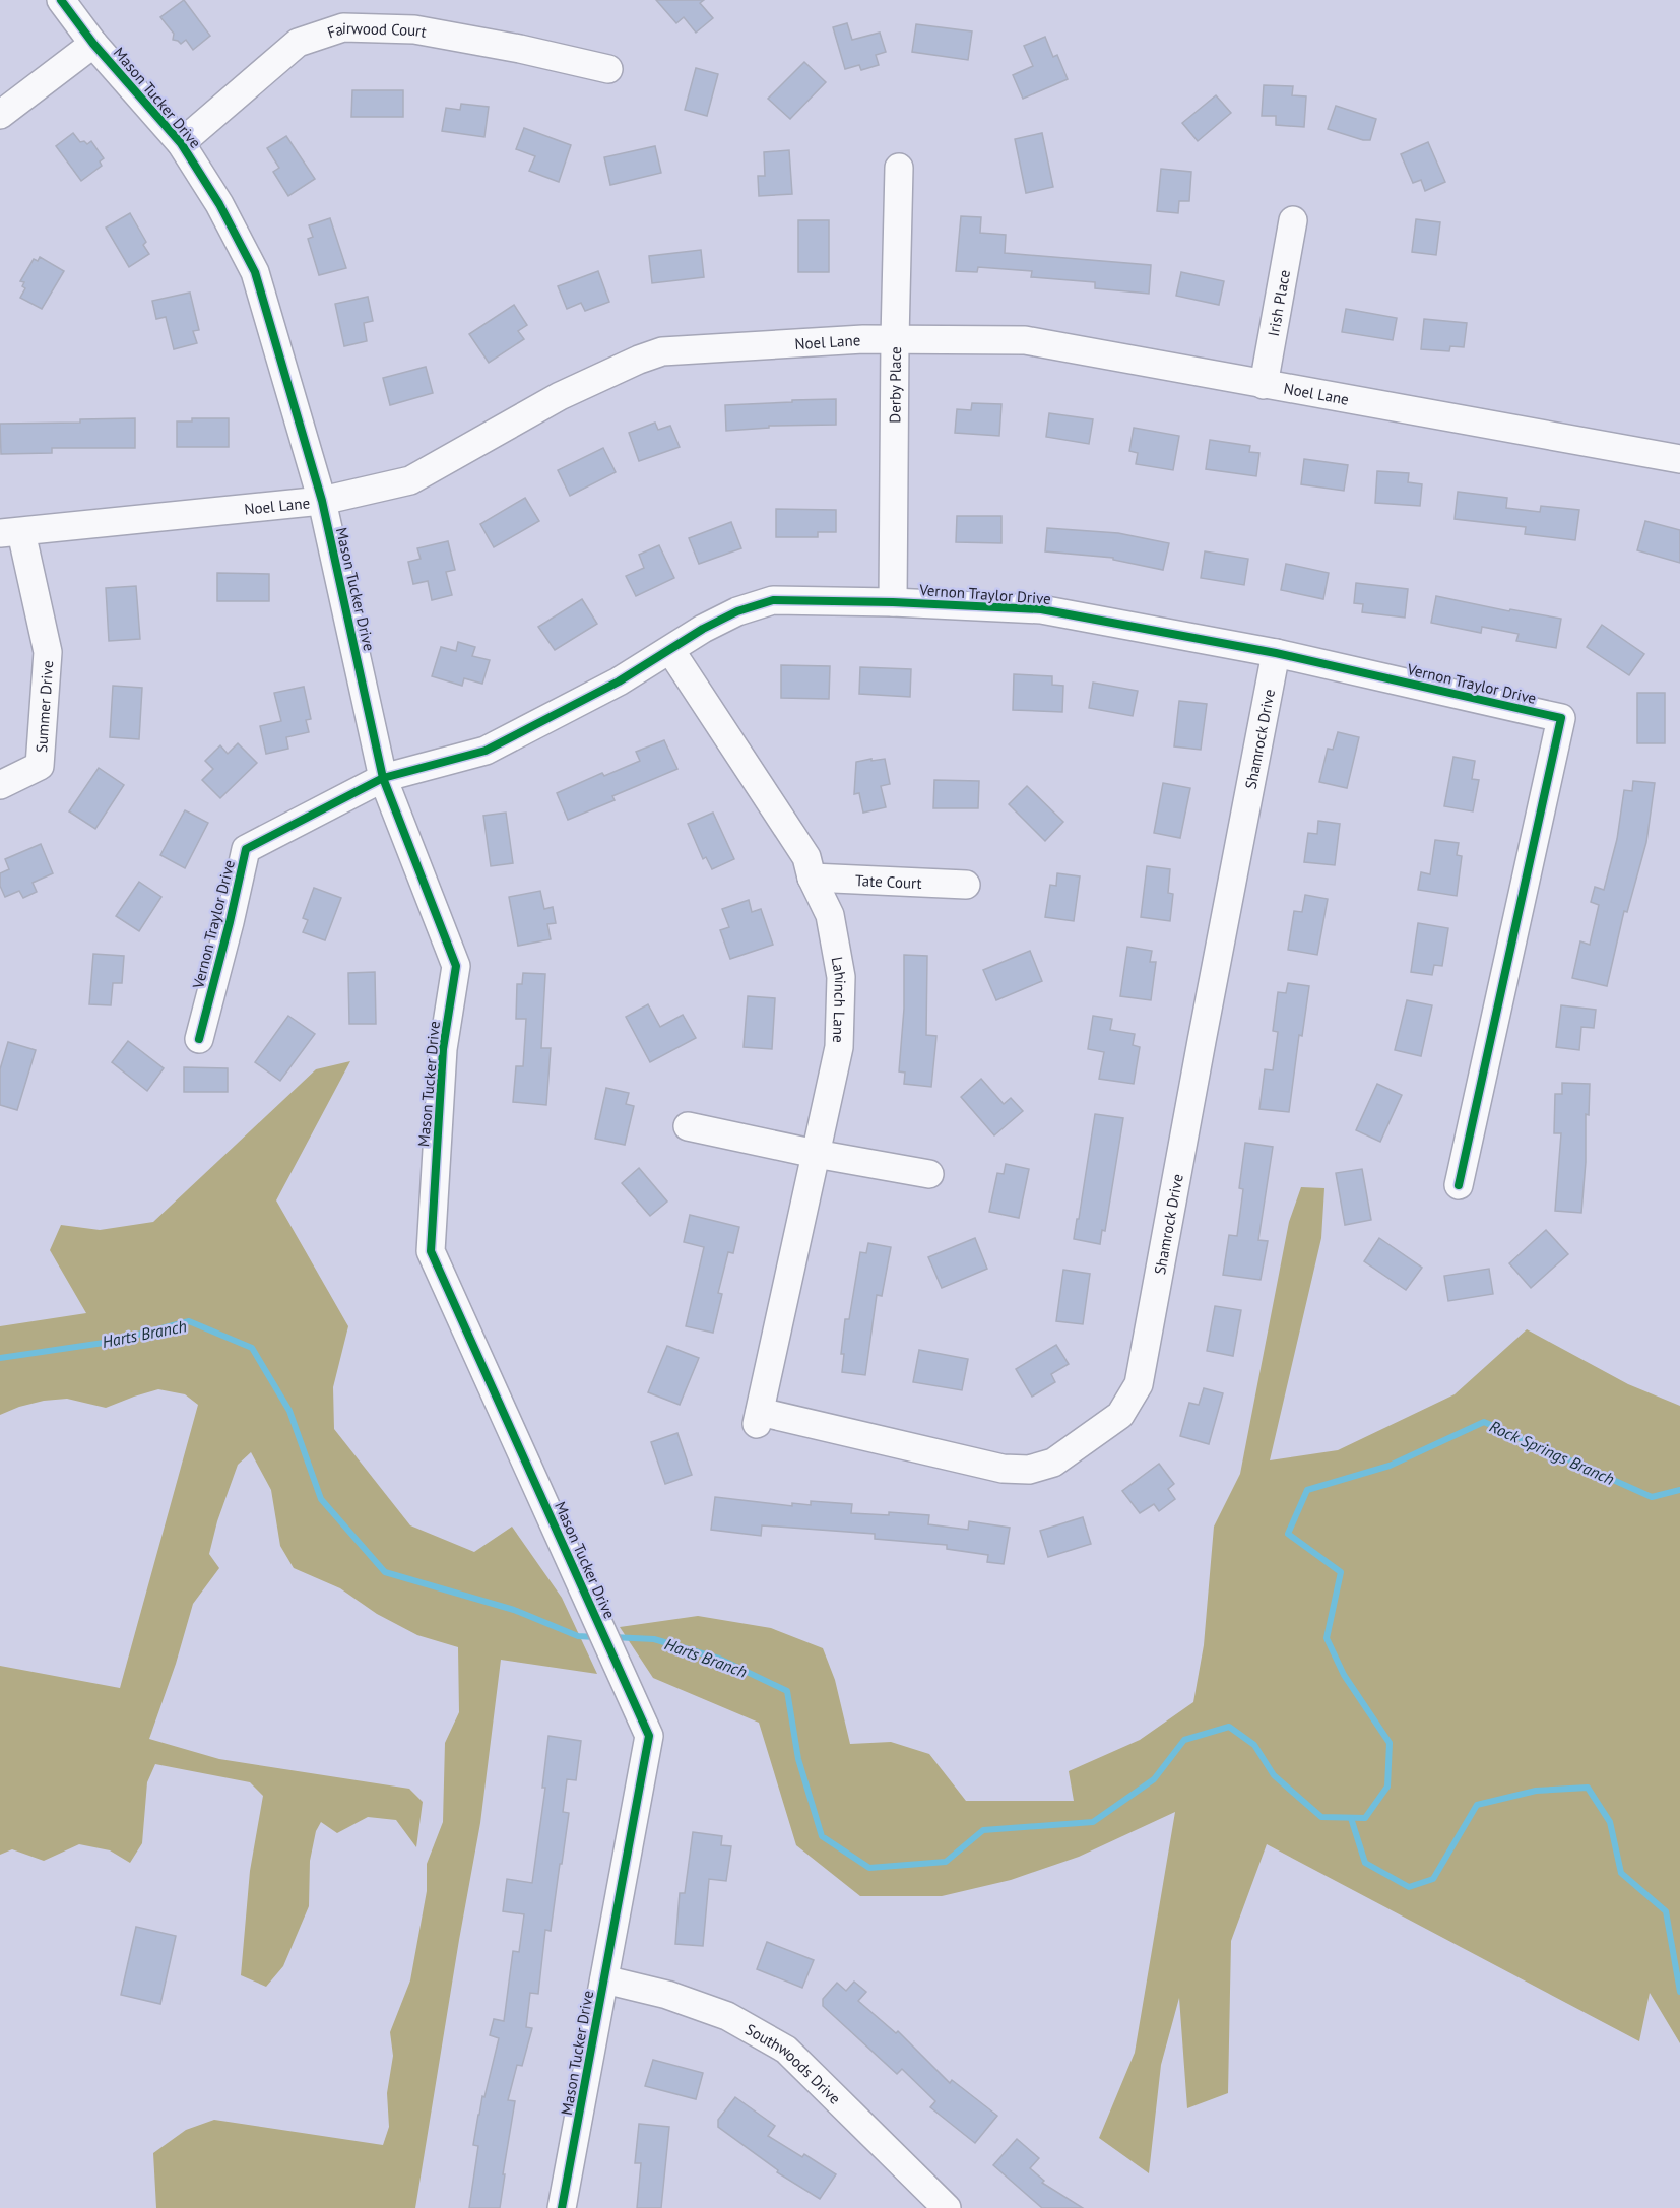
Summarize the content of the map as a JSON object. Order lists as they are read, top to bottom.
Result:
{
  "streets": {
    "street": [
      "Fairwood Court",
      "Mason Tucker Drive",
      "Irish Place",
      "Noel Lane",
      "Derby Place",
      "Vernon Traylor Drive",
      "Summer Drive",
      "Shamrock Drive",
      "Tate Court",
      "Lahinch Lane",
      "Southwoods Drive"
    ]
  },
  "crossings": [
    ["Fairwood Court", "Mason Tucker Drive"],
    ["Mason Tucker Drive", "Noel Lane"],
    ["Mason Tucker Drive", "Vernon Traylor Drive"],
    ["Mason Tucker Drive", "Southwoods Drive"],
    ["Irish Place", "Noel Lane"],
    ["Noel Lane", "Derby Place"],
    ["Noel Lane", "Summer Drive"],
    ["Derby Place", "Vernon Traylor Drive"],
    ["Vernon Traylor Drive", "Shamrock Drive"],
    ["Vernon Traylor Drive", "Lahinch Lane"],
    ["Shamrock Drive", "Lahinch Lane"],
    ["Tate Court", "Lahinch Lane"]
  ],
  "water": ["Harts Branch", "Rock Springs Branch"]
}
